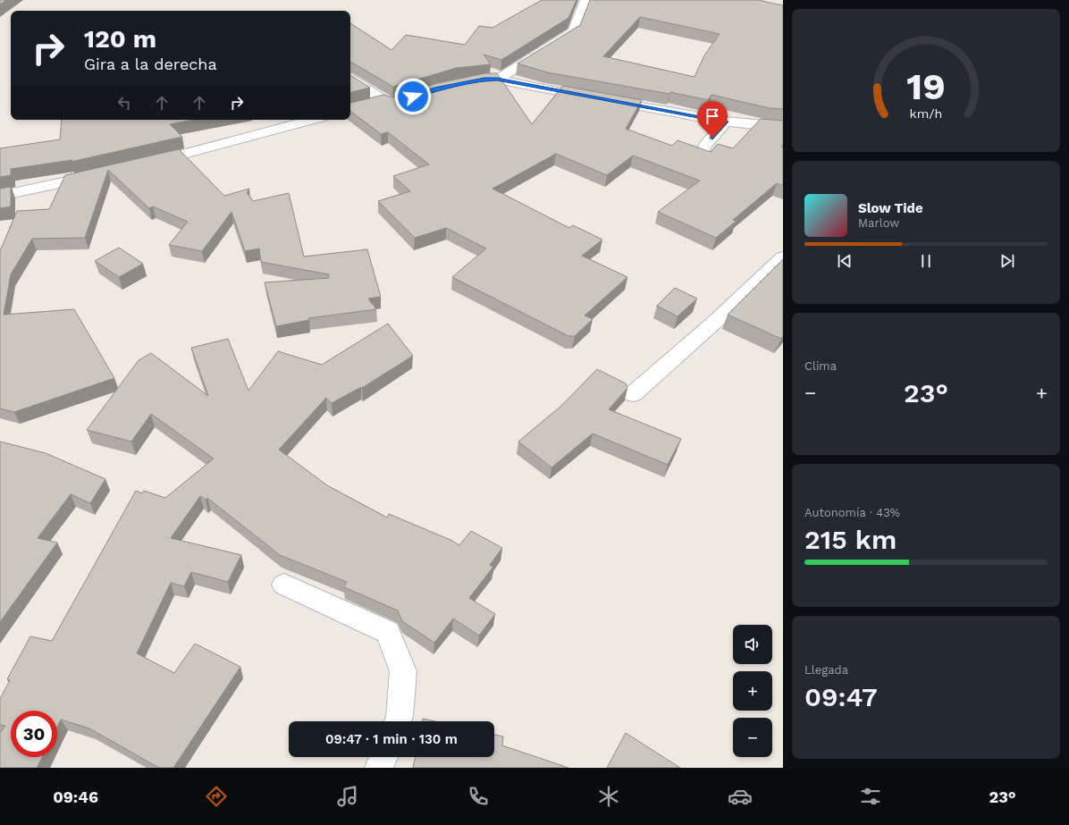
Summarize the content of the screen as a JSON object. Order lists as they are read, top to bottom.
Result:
{
  "page": {
    "turn": ["120 m", "Gira a la derecha"],
    "song": ["Slow Tide", "Marlow"],
    "tile": [
      "Clima",
      ["Autonomía · 43%", "215 km"],
      ["Llegada", "09:47"]
    ],
    "heat": ["−", "23°", "+"],
    "map_buttons": ["+", "−"],
    "limit": "30",
    "trip": "09:47 · 1 min · 130 m",
    "tabs": ["09:46", "23°"],
    "gauge": ["19", "km/h"]
  }
}
